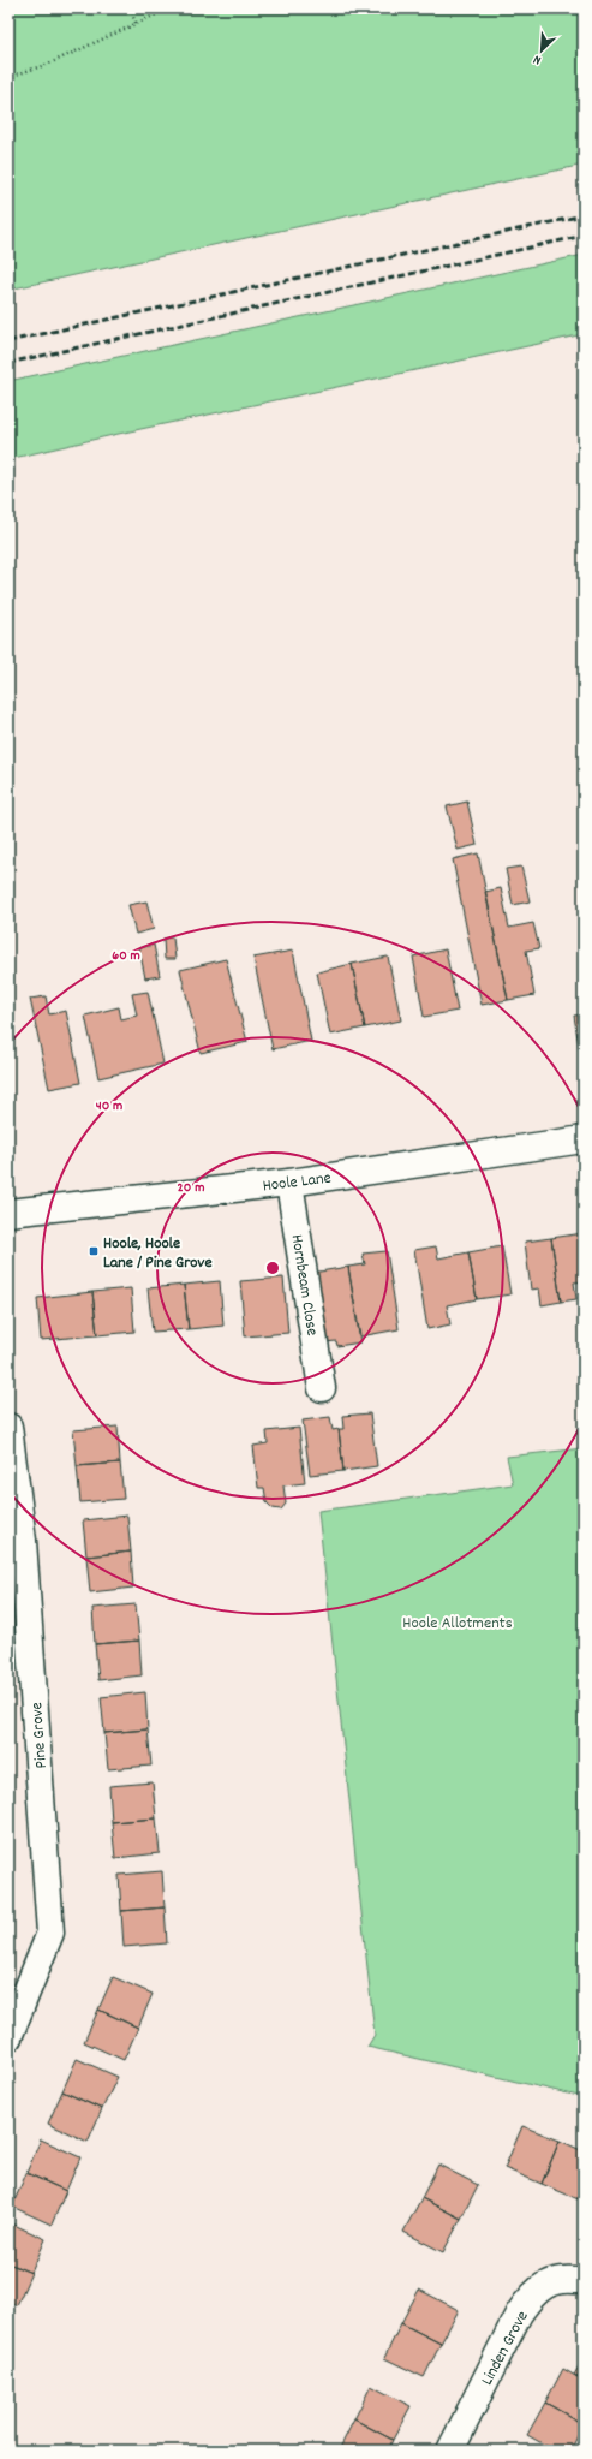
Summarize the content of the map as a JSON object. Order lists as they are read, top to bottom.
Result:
{
  "streets": {
    "street": [
      "Hoole Lane",
      "Hornbeam Close",
      "Pine Grove",
      "Linden Grove"
    ]
  },
  "crossings": [
    ["Hoole Lane", "Hornbeam Close"]
  ],
  "parks": ["Hoole Allotments"],
  "places": {
    "transit": ["Hoole, Hoole Lane / Pine Grove"]
  },
  "north": "bottom left",
  "rings": ["60 m", "40 m", "20 m"]
}
